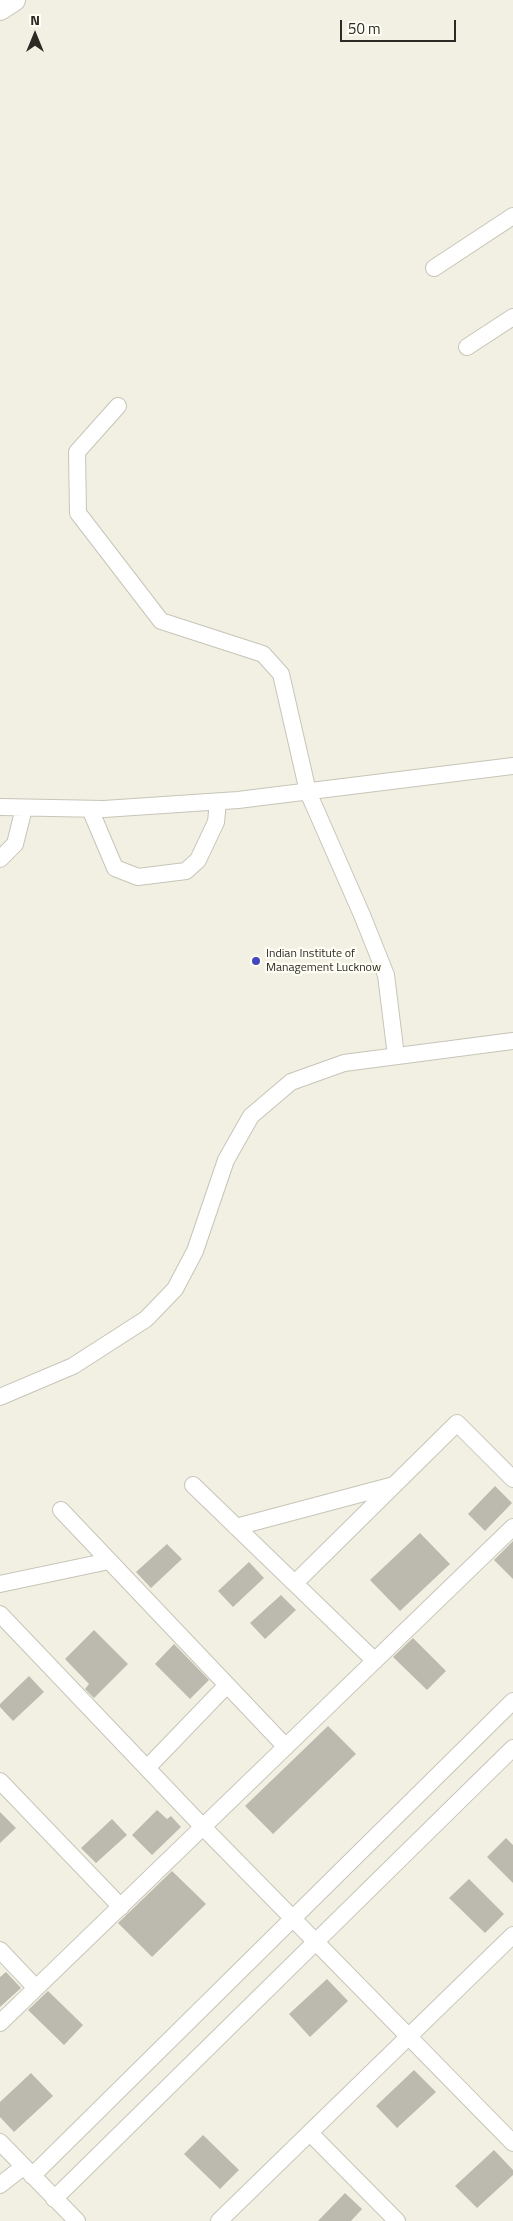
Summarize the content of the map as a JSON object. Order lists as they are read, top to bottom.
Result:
{
  "places": ["Indian Institute of Management Lucknow"],
  "scale_bar": "50 m",
  "north": "top"
}
